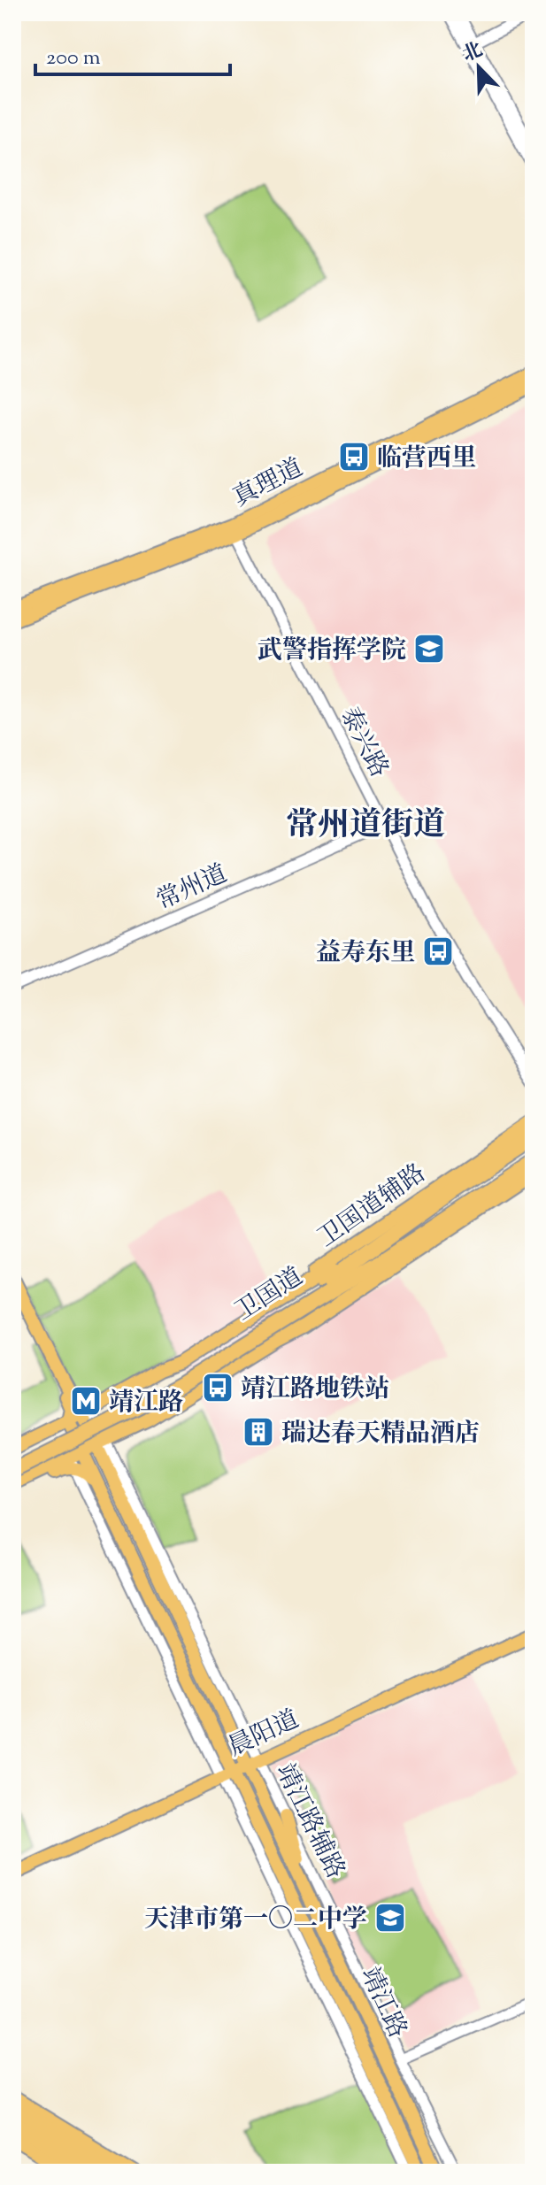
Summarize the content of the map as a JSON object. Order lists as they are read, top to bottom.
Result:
{
  "streets": {
    "highway": ["卫国道"],
    "main road": [
      "真理道",
      "卫国道辅路",
      "晨阳道",
      "靖江路"
    ],
    "street": ["泰兴路", "常州道", "靖江路辅路"]
  },
  "crossings": [
    ["真理道", "泰兴路"],
    ["泰兴路", "常州道"],
    ["卫国道辅路", "靖江路"],
    ["晨阳道", "靖江路辅路"],
    ["晨阳道", "靖江路"],
    ["靖江路辅路", "靖江路"]
  ],
  "districts": ["常州道街道"],
  "places": {
    "bus stop": ["临营西里", "益寿东里", "靖江路地铁站"],
    "school or university": ["武警指挥学院", "天津市第一〇二中学"],
    "metro station": ["靖江路"],
    "building": ["瑞达春天精品酒店"]
  },
  "scale_bar": "200 m",
  "north": "top left"
}
